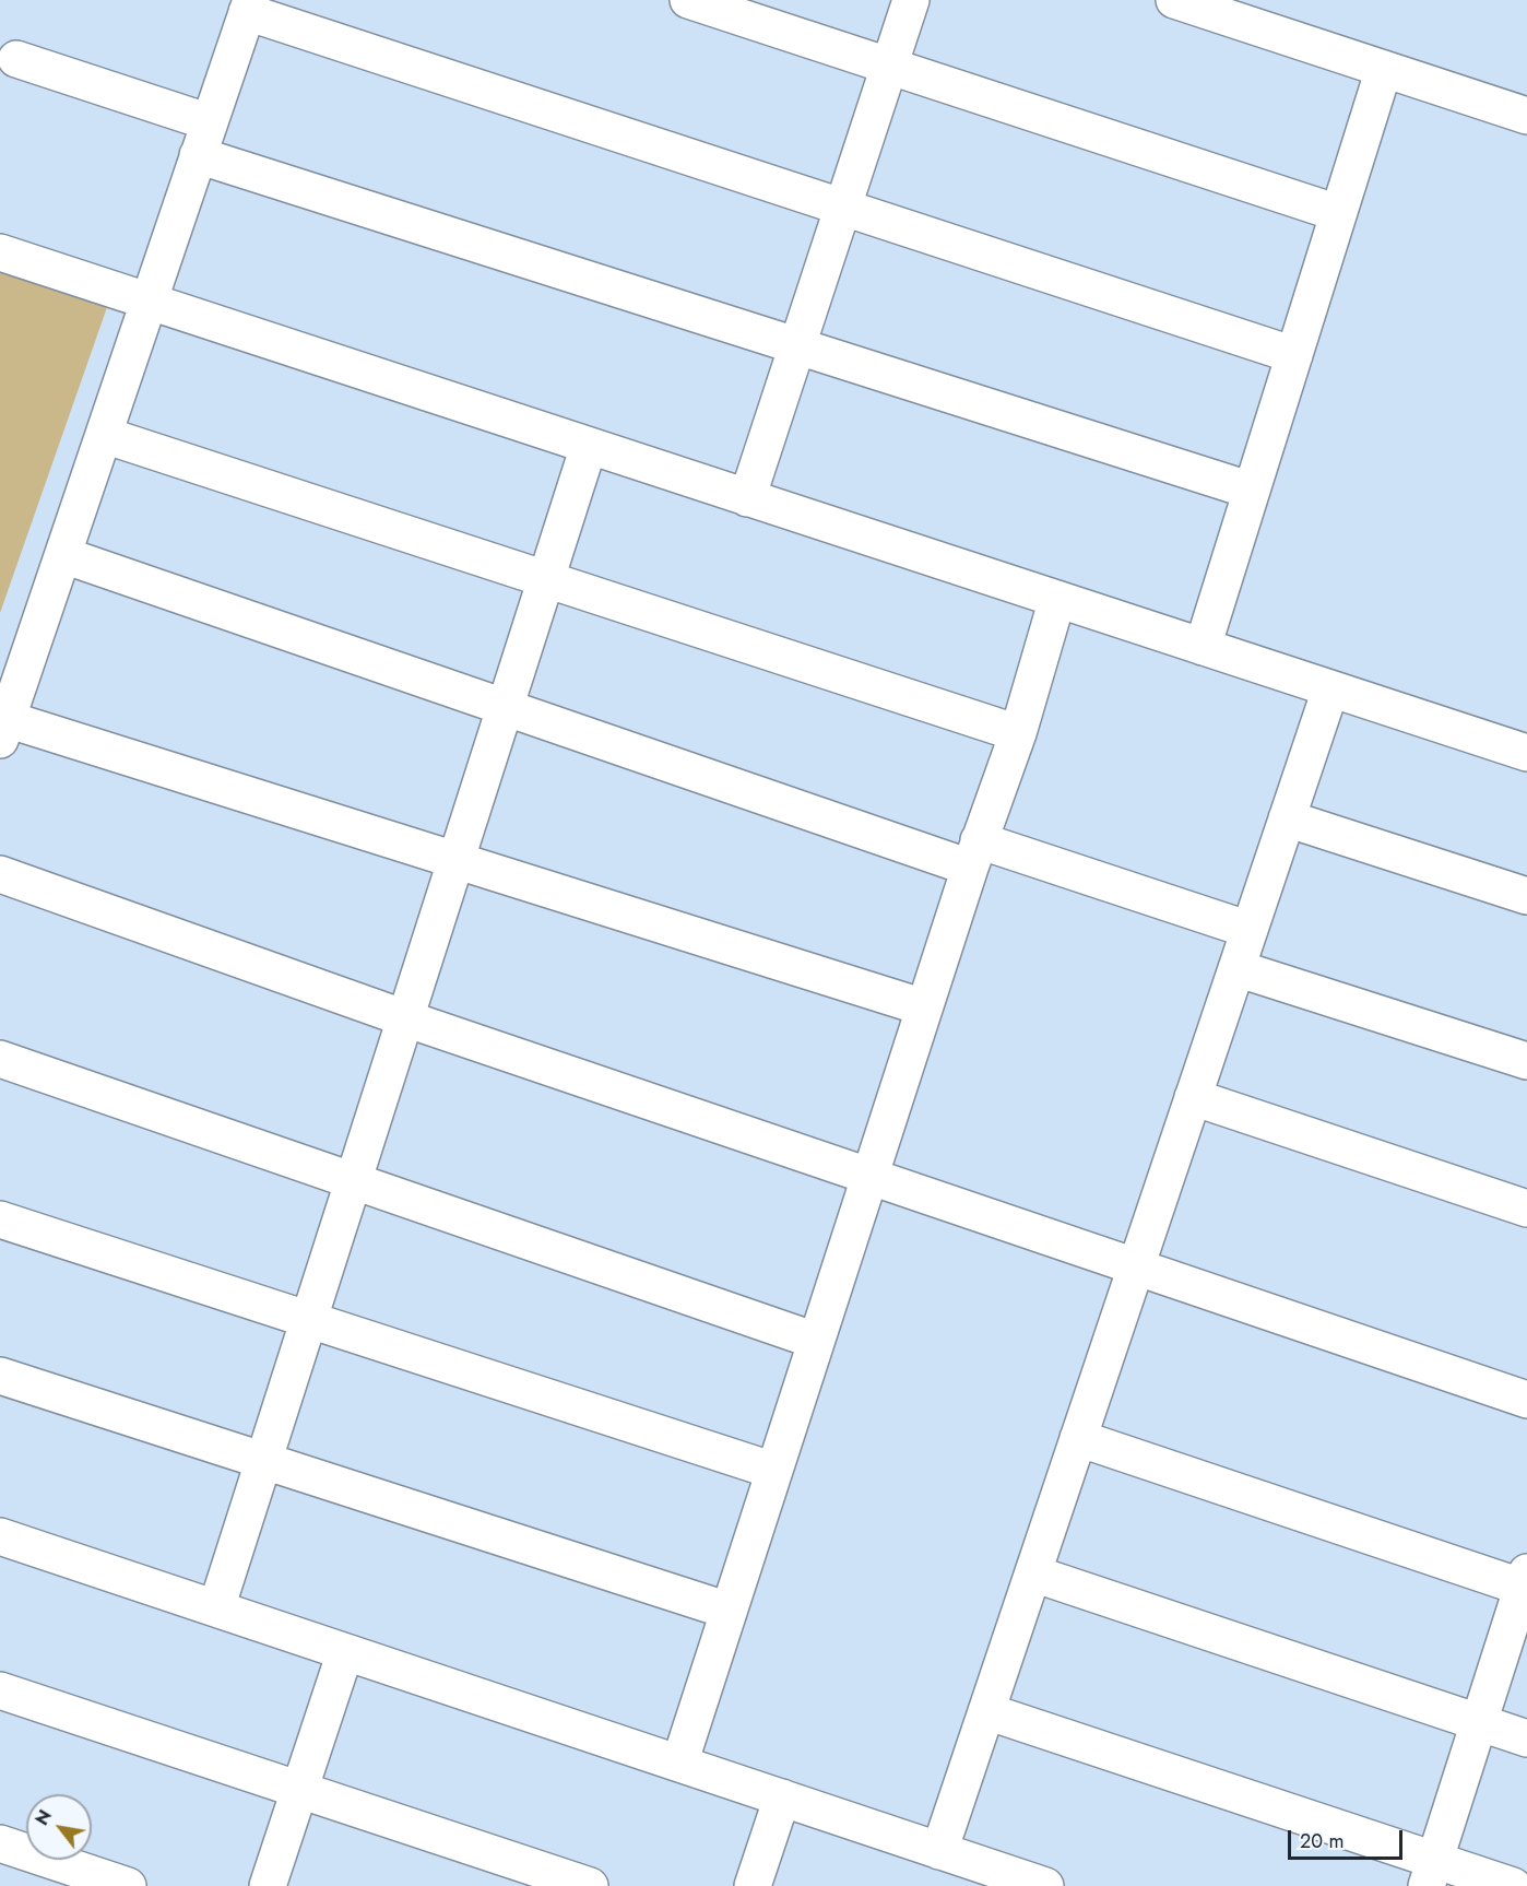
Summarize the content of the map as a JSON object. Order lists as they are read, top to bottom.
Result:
{
  "scale_bar": "20 m",
  "north": "top left"
}
